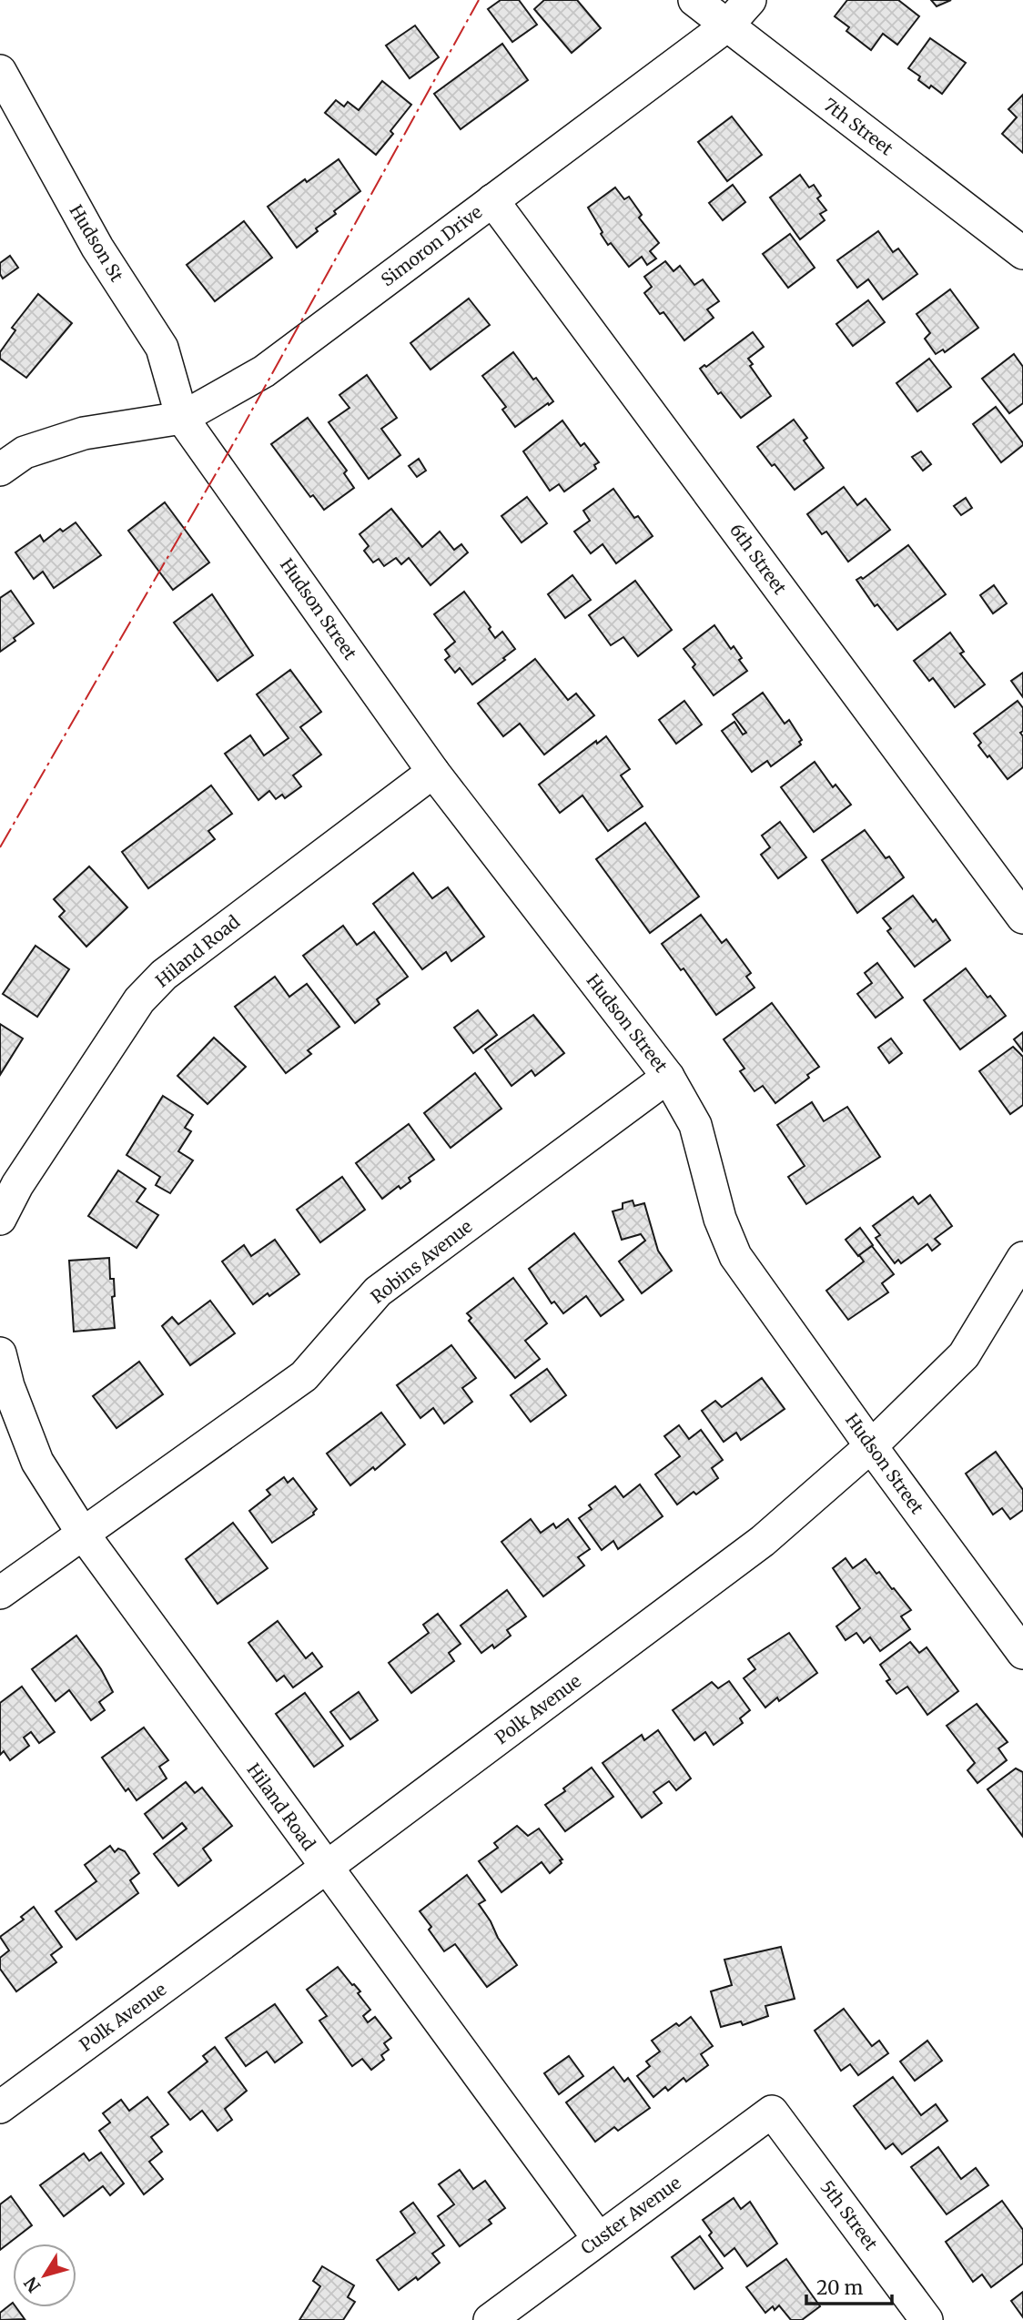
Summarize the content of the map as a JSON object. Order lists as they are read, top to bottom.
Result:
{
  "streets": {
    "street": [
      "7th Street",
      "Hudson St",
      "Simoron Drive",
      "6th Street",
      "Hudson Street",
      "Hiland Road",
      "Robins Avenue",
      "Polk Avenue",
      "Custer Avenue",
      "5th Street"
    ]
  },
  "crossings": [
    ["7th Street", "Simoron Drive"],
    ["Hudson St", "Simoron Drive"],
    ["Hudson St", "Hudson Street"],
    ["Simoron Drive", "6th Street"],
    ["Simoron Drive", "Hudson Street"],
    ["Hudson Street", "Hiland Road"],
    ["Hudson Street", "Robins Avenue"],
    ["Hudson Street", "Polk Avenue"],
    ["Hiland Road", "Robins Avenue"],
    ["Hiland Road", "Polk Avenue"],
    ["Hiland Road", "Custer Avenue"],
    ["Custer Avenue", "5th Street"]
  ],
  "scale_bar": "20 m",
  "north": "bottom left"
}
